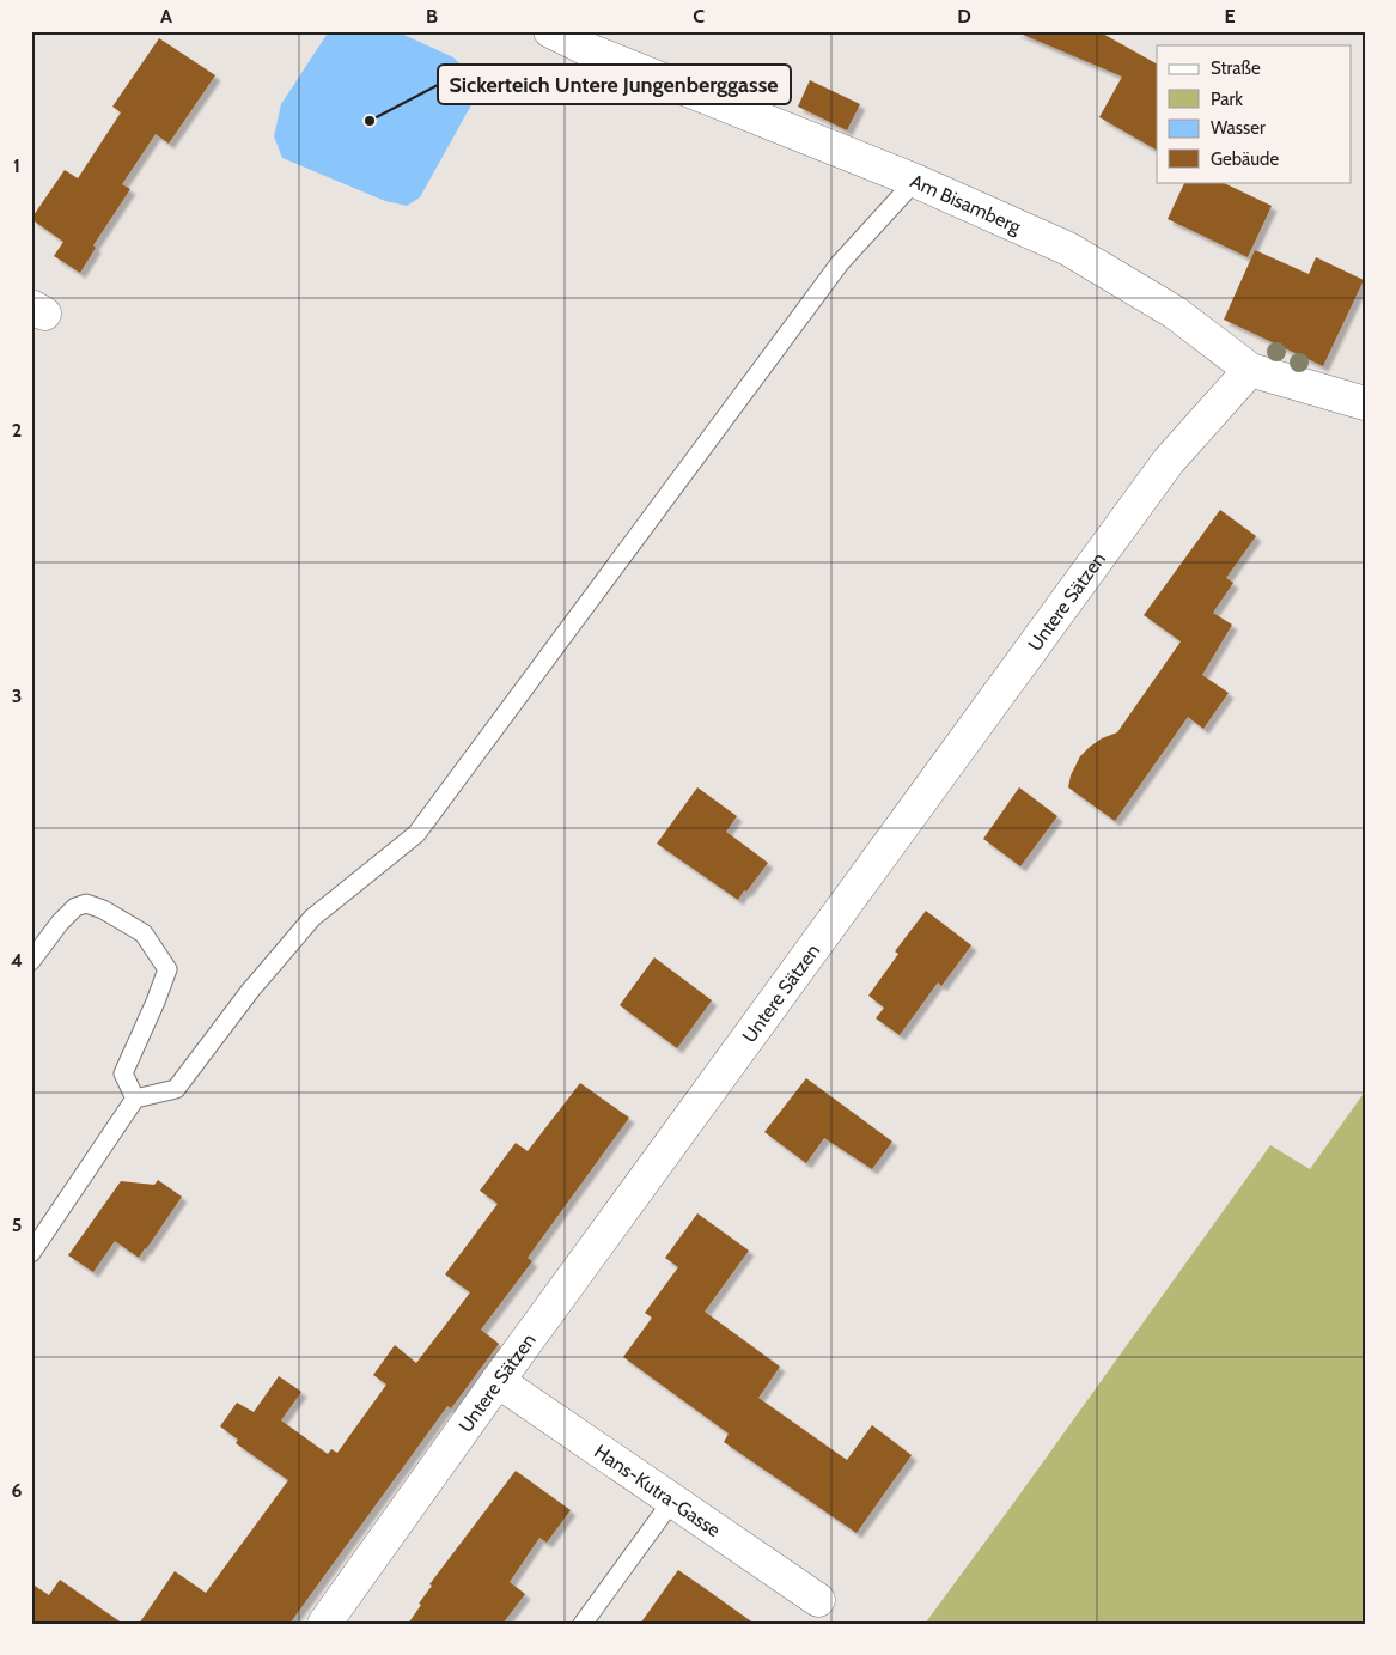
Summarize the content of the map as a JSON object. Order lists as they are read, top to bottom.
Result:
{
  "streets": {
    "street": ["Am Bisamberg", "Untere Sätzen", "Hans-Kutra-Gasse"]
  },
  "crossings": [
    ["Am Bisamberg", "Untere Sätzen"],
    ["Untere Sätzen", "Hans-Kutra-Gasse"]
  ],
  "places": ["Sickerteich Untere Jungenberggasse"],
  "legend": [
    "Straße",
    "Park",
    "Wasser",
    "Gebäude"
  ],
  "grid": {
    "columns": [
      "A",
      "B",
      "C",
      "D",
      "E"
    ],
    "rows": [
      "1",
      "2",
      "3",
      "4",
      "5",
      "6"
    ]
  }
}
